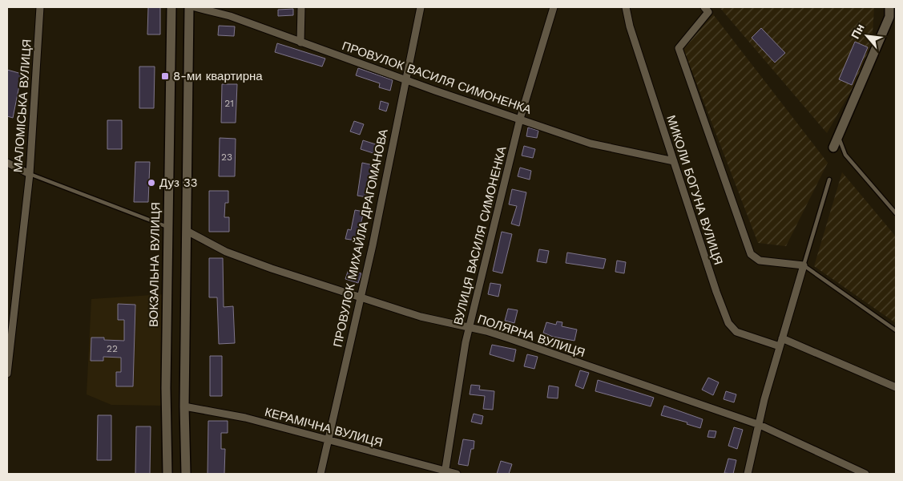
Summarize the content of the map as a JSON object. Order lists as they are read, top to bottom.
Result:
{
  "streets": {
    "street": [
      "ПРОВУЛОК ВАСИЛЯ СИМОНЕНКА",
      "МАЛОМІСЬКА ВУЛИЦЯ",
      "МИКОЛИ БОГУНА ВУЛИЦЯ",
      "ВУЛИЦЯ ВАСИЛЯ СИМОНЕНКА",
      "ПРОВУЛОК МИХАЙЛА ДРАГОМАНОВА",
      "ВОКЗАЛЬНА ВУЛИЦЯ",
      "ПОЛЯРНА ВУЛИЦЯ",
      "КЕРАМІЧНА ВУЛИЦЯ"
    ]
  },
  "crossings": [
    ["ПРОВУЛОК ВАСИЛЯ СИМОНЕНКА", "МИКОЛИ БОГУНА ВУЛИЦЯ"],
    ["ПРОВУЛОК ВАСИЛЯ СИМОНЕНКА", "ВУЛИЦЯ ВАСИЛЯ СИМОНЕНКА"],
    ["ПРОВУЛОК ВАСИЛЯ СИМОНЕНКА", "ПРОВУЛОК МИХАЙЛА ДРАГОМАНОВА"],
    ["ВУЛИЦЯ ВАСИЛЯ СИМОНЕНКА", "ПОЛЯРНА ВУЛИЦЯ"],
    ["ВУЛИЦЯ ВАСИЛЯ СИМОНЕНКА", "КЕРАМІЧНА ВУЛИЦЯ"],
    ["ПРОВУЛОК МИХАЙЛА ДРАГОМАНОВА", "ПОЛЯРНА ВУЛИЦЯ"],
    ["ПРОВУЛОК МИХАЙЛА ДРАГОМАНОВА", "КЕРАМІЧНА ВУЛИЦЯ"]
  ],
  "places": {
    "transit": ["8-ми квартирна"],
    "other": ["Дуз 33"]
  },
  "house_numbers": ["21", "23", "22"],
  "north": "top left"
}
